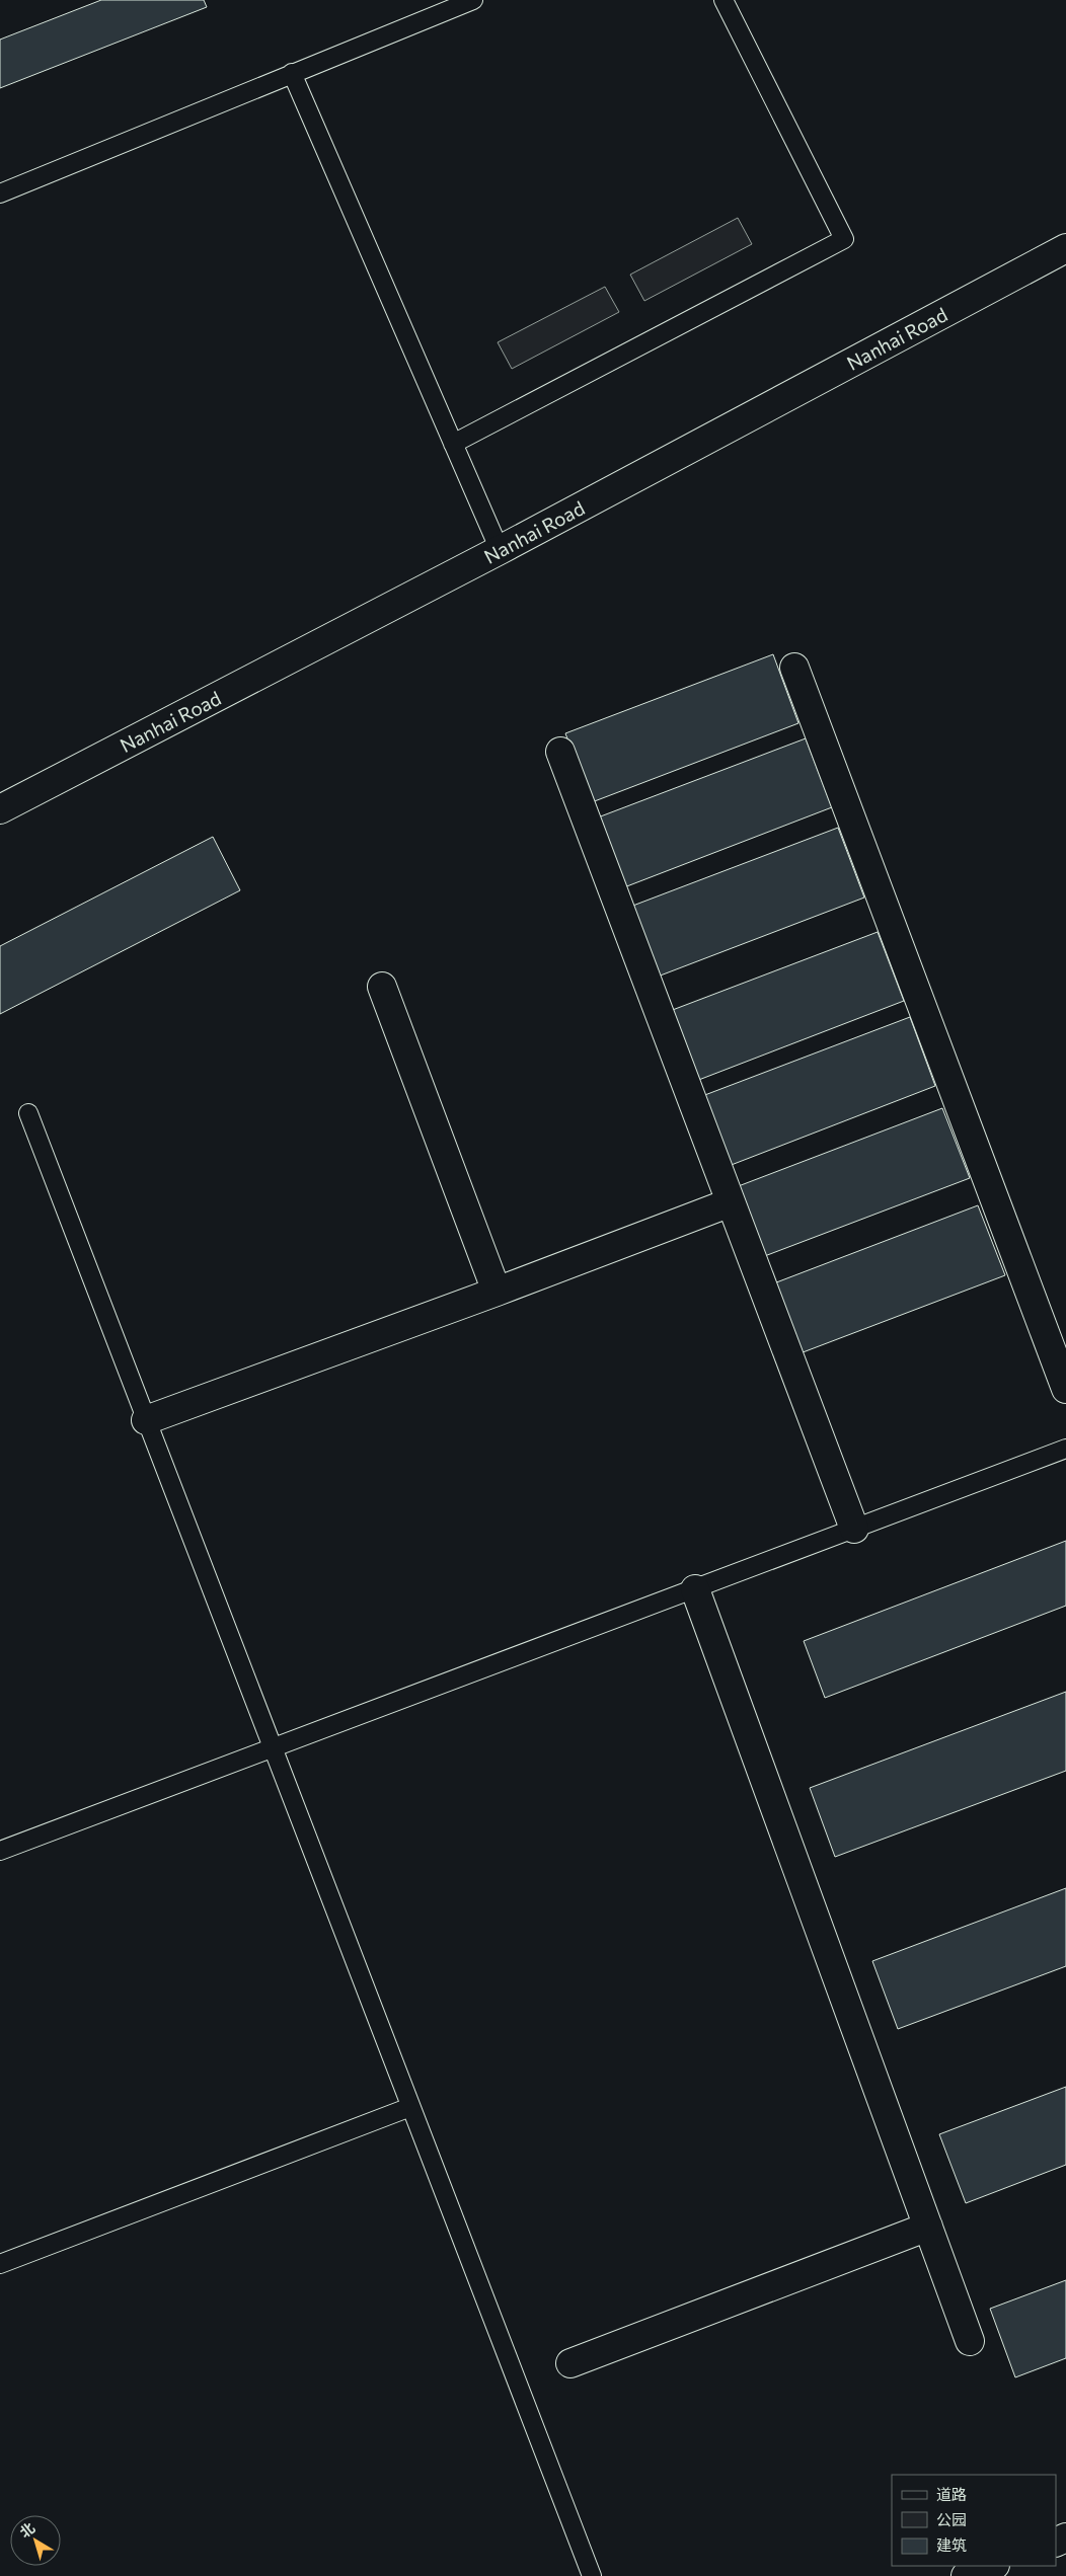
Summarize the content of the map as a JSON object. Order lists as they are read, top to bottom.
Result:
{
  "streets": {
    "street": ["Nanhai Road"]
  },
  "legend": ["道路", "公园", "建筑"],
  "north": "top left"
}
